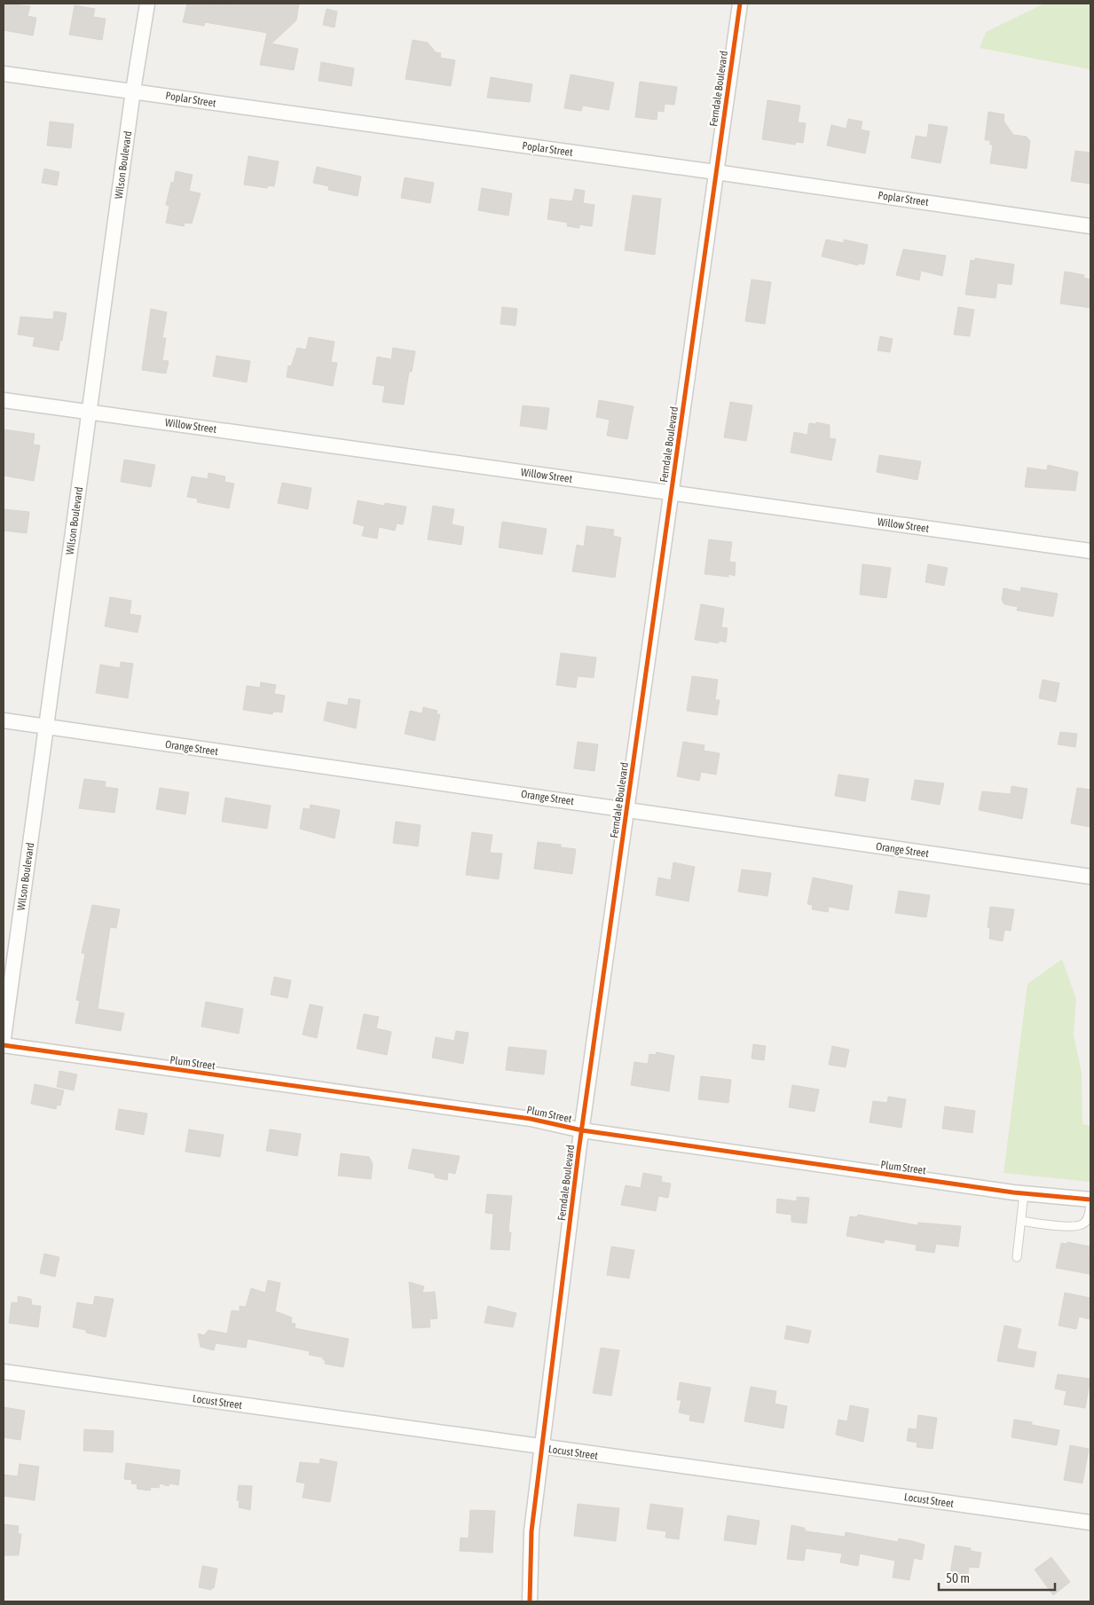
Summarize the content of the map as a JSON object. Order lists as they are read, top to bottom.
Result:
{
  "streets": {
    "street": [
      "Ferndale Boulevard",
      "Poplar Street",
      "Wilson Boulevard",
      "Willow Street",
      "Orange Street",
      "Plum Street",
      "Locust Street"
    ]
  },
  "crossings": [
    ["Ferndale Boulevard", "Poplar Street"],
    ["Ferndale Boulevard", "Willow Street"],
    ["Ferndale Boulevard", "Orange Street"],
    ["Ferndale Boulevard", "Plum Street"],
    ["Ferndale Boulevard", "Locust Street"],
    ["Poplar Street", "Wilson Boulevard"],
    ["Wilson Boulevard", "Willow Street"],
    ["Wilson Boulevard", "Orange Street"]
  ],
  "scale_bar": "50 m"
}
